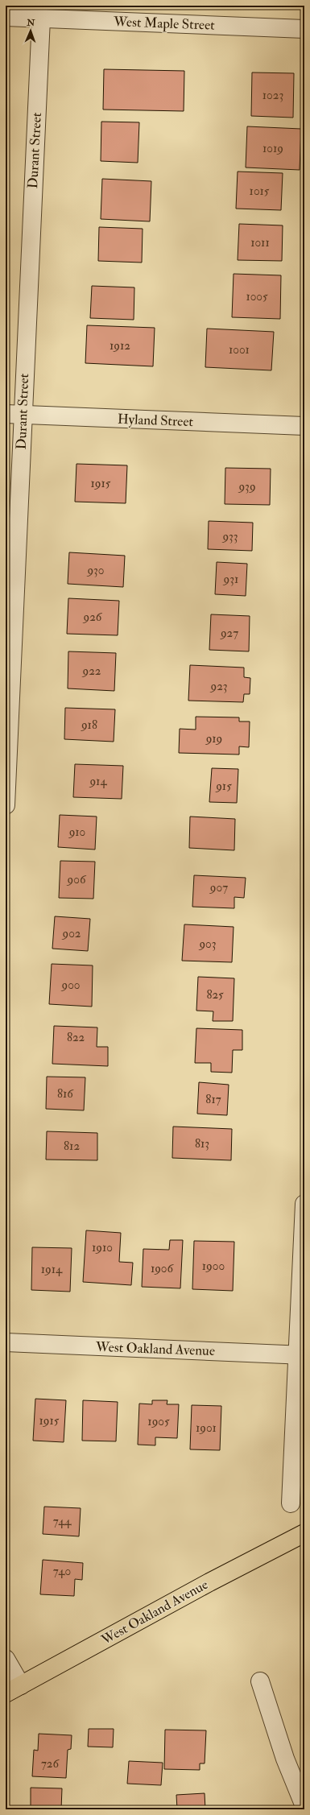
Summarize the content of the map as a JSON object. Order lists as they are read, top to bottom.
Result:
{
  "streets": {
    "main road": ["West Oakland Avenue"],
    "street": ["West Maple Street", "Durant Street", "Hyland Street"]
  },
  "crossings": [
    ["West Maple Street", "Durant Street"],
    ["Durant Street", "Hyland Street"]
  ],
  "house_numbers": [
    "1023",
    "1019",
    "1015",
    "1011",
    "1005",
    "1912",
    "1001",
    "1915",
    "939",
    "933",
    "930",
    "931",
    "926",
    "927",
    "922",
    "923",
    "918",
    "919",
    "914",
    "915",
    "910",
    "906",
    "907",
    "902",
    "903",
    "900",
    "825",
    "822",
    "816",
    "817",
    "813",
    "812",
    "1910",
    "1900",
    "1906",
    "1914",
    "1915",
    "1905",
    "1901",
    "744",
    "740",
    "726"
  ],
  "north": "top"
}
